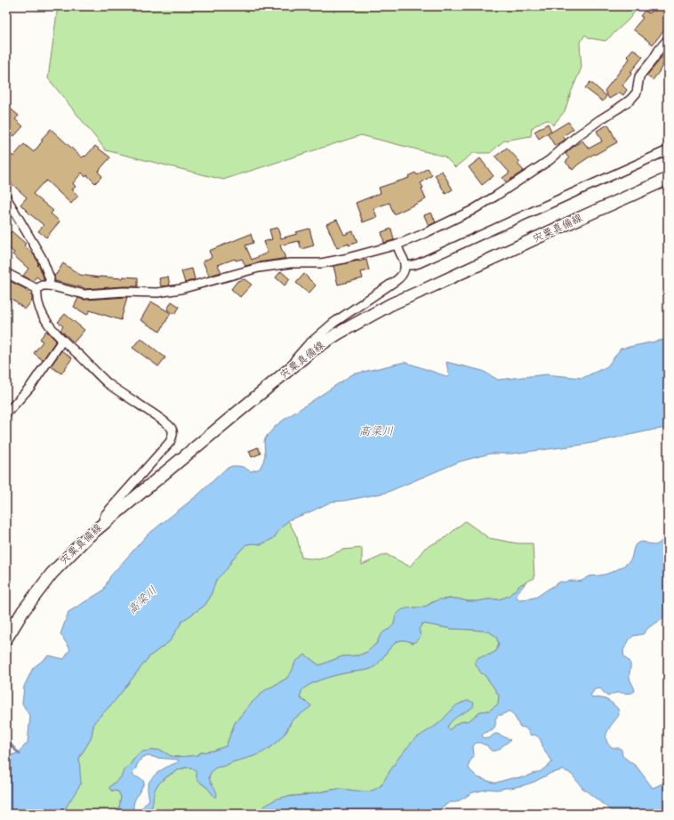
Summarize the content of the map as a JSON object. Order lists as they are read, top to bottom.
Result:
{
  "streets": {
    "main road": ["宍粟真備線"]
  },
  "water": ["高梁川"]
}
